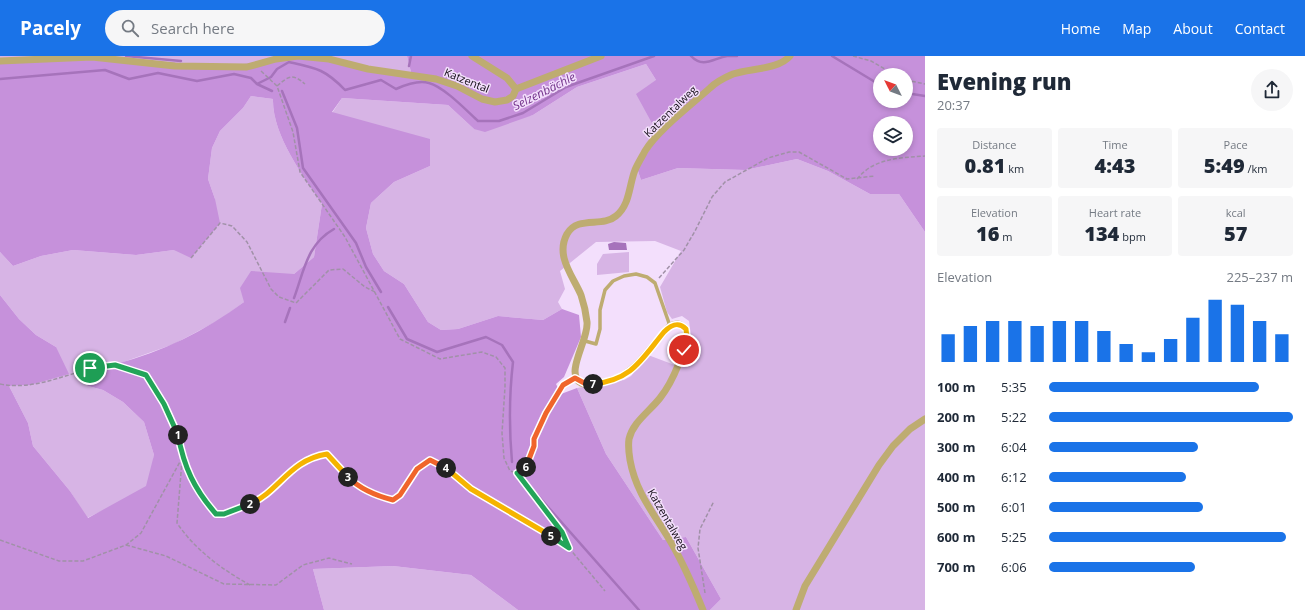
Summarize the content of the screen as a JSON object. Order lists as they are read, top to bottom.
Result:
{
  "streets": {
    "street": ["Katzental", "Katzentalweg"]
  },
  "water": ["Selzenbächle"],
  "north": "top left",
  "page": {
    "header": "Pacely",
    "search": "Search here",
    "nav": [
      "Home",
      "Map",
      "About",
      "Contact"
    ],
    "heading": ["Evening run", "20:37"],
    "stats": [
      ["Distance", "0.81 km"],
      ["Time", "4:43"],
      ["Pace", "5:49 /km"],
      ["Elevation", "16 m"],
      ["Heart rate", "134 bpm"],
      ["kcal", "57"]
    ],
    "chart": ["Elevation", "225–237 m"],
    "list": [
      {
        "name": "100 m",
        "note": "5:35"
      },
      {
        "name": "200 m",
        "note": "5:22"
      },
      {
        "name": "300 m",
        "note": "6:04"
      },
      {
        "name": "400 m",
        "note": "6:12"
      },
      {
        "name": "500 m",
        "note": "6:01"
      },
      {
        "name": "600 m",
        "note": "5:25"
      },
      {
        "name": "700 m",
        "note": "6:06"
      }
    ],
    "pins": [
      "7",
      "1",
      "6",
      "4",
      "3",
      "2",
      "5"
    ]
  }
}
